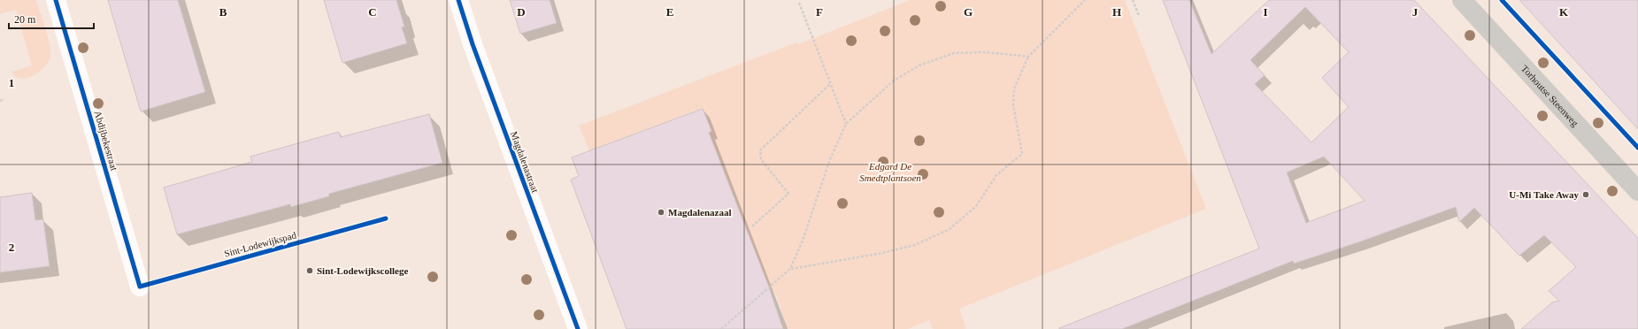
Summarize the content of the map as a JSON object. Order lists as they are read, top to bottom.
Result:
{
  "streets": {
    "main road": ["Torhoutse Steenweg"],
    "street": ["Abdijbekestraat", "Magdalenastraat"],
    "cycle path": ["Sint-Lodewijkspad"]
  },
  "parks": ["Edgard De Smedtplantsoen"],
  "places": ["U-Mi Take Away", "Magdalenazaal", "Sint-Lodewijkscollege"],
  "scale_bar": "20 m",
  "grid": {
    "columns": [
      "B",
      "C",
      "D",
      "E",
      "F",
      "G",
      "H",
      "I",
      "J",
      "K"
    ],
    "rows": ["1", "2"]
  }
}
